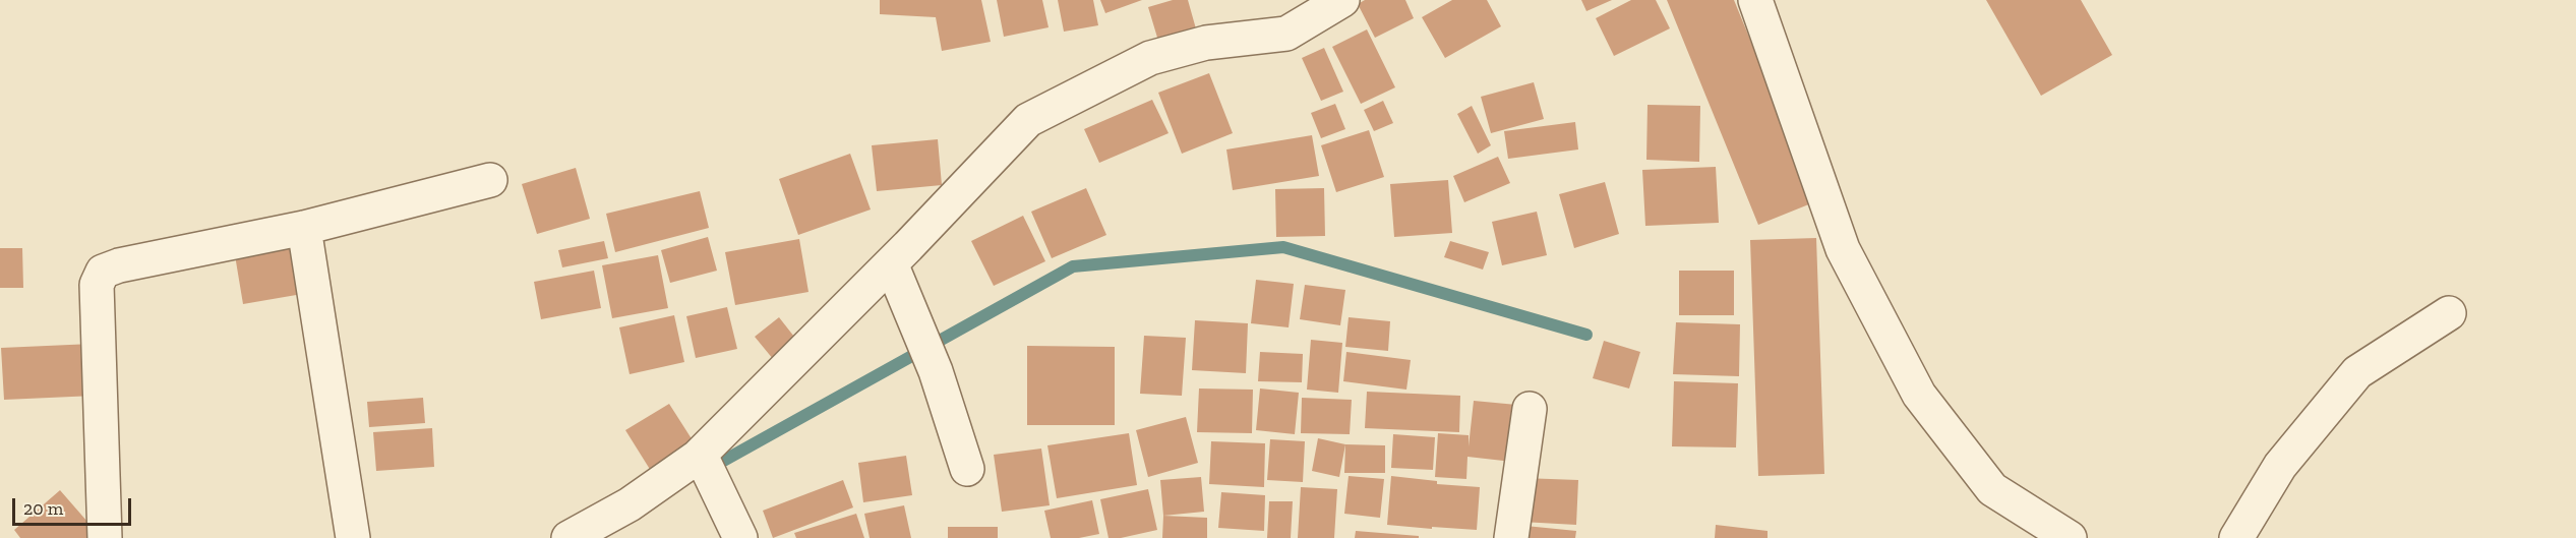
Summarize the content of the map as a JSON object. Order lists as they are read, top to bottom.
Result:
{
  "scale_bar": "20 m"
}
